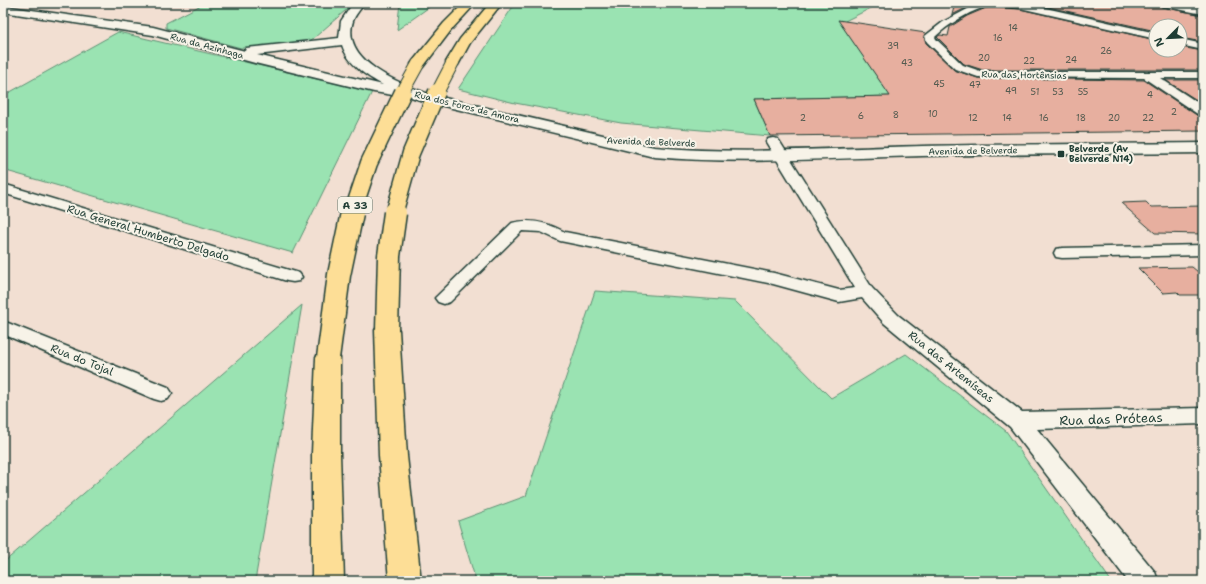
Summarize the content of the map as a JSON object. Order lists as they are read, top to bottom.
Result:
{
  "streets": {
    "highway": ["A 33"],
    "main road": ["Rua da Azinhaga", "Rua dos Foros de Amora", "Avenida de Belverde"],
    "street": [
      "Rua das Hortênsias",
      "Rua General Humberto Delgado",
      "Rua do Tojal",
      "Rua das Artemíseas",
      "Rua das Próteas"
    ]
  },
  "crossings": [
    ["Rua da Azinhaga", "Rua dos Foros de Amora"],
    ["Rua dos Foros de Amora", "Avenida de Belverde"],
    ["Avenida de Belverde", "Rua das Artemíseas"],
    ["Rua das Artemíseas", "Rua das Próteas"]
  ],
  "places": {
    "transit": ["Belverde (Av Belverde N14)"]
  },
  "house_numbers": [
    "14",
    "16",
    "39",
    "26",
    "20",
    "24",
    "22",
    "43",
    "45",
    "47",
    "49",
    "51",
    "53",
    "55",
    "4",
    "2",
    "10",
    "8",
    "6",
    "2",
    "12",
    "14",
    "16",
    "18",
    "20",
    "22"
  ],
  "north": "bottom left"
}
